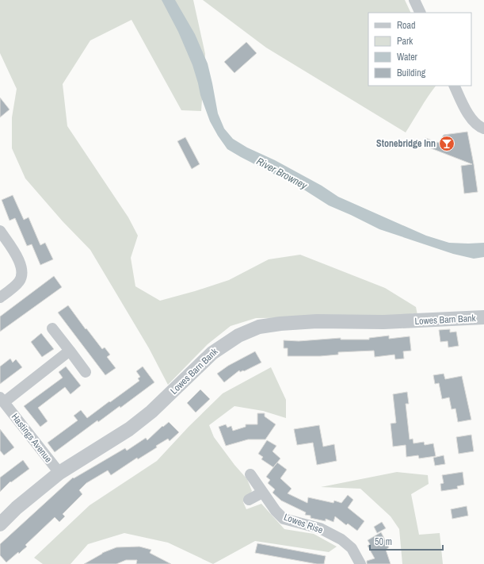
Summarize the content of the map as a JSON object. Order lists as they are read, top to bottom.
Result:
{
  "streets": {
    "street": ["Lowes Barn Bank", "Hastings Avenue", "Lowes Rise"]
  },
  "crossings": [
    ["Lowes Barn Bank", "Hastings Avenue"]
  ],
  "water": ["River Browney"],
  "places": {
    "bar": ["Stonebridge Inn"]
  },
  "legend": [
    "Road",
    "Park",
    "Water",
    "Building"
  ],
  "scale_bar": "50 m"
}
